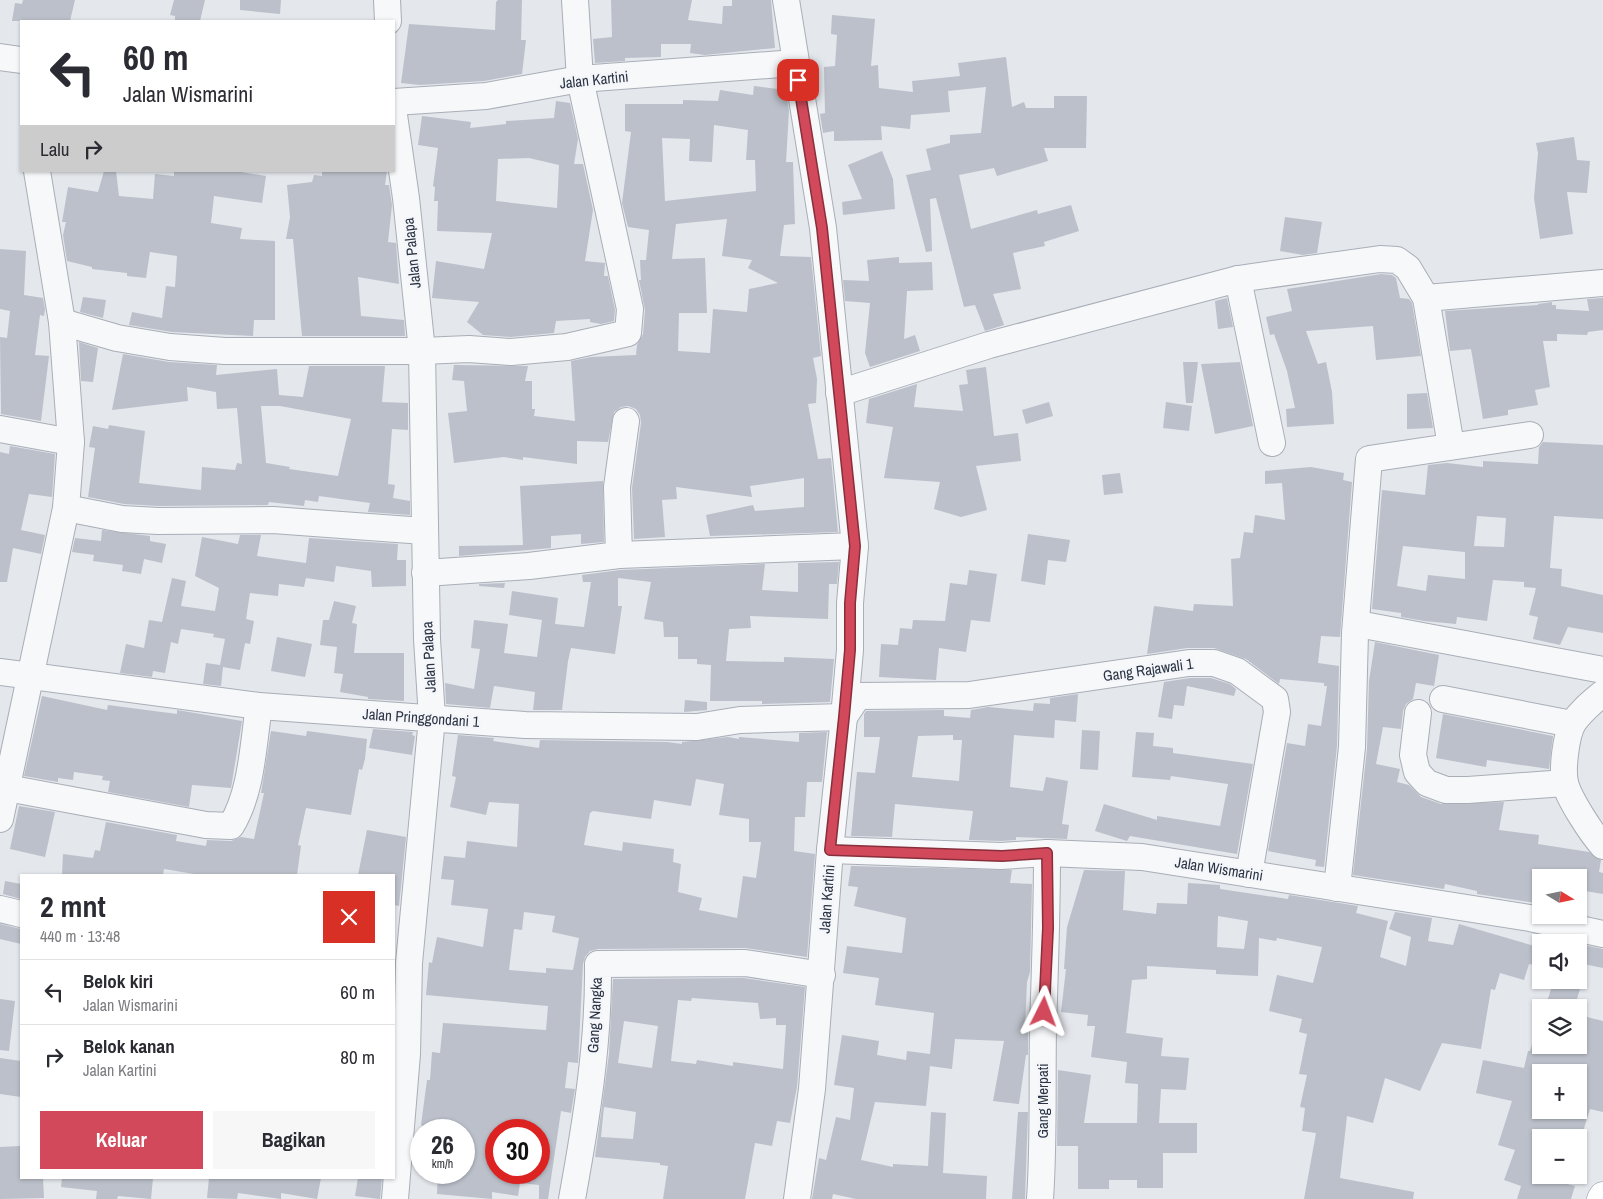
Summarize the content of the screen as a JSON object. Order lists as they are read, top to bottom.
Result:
{
  "streets": {
    "street": [
      "Jalan Kartini",
      "Jalan Palapa",
      "Gang Rajawali 1",
      "Jalan Pringgondani 1",
      "Jalan Wismarini",
      "Gang Nangka",
      "Gang Merpati"
    ]
  },
  "crossings": [
    ["Jalan Kartini", "Gang Rajawali 1"],
    ["Jalan Kartini", "Jalan Pringgondani 1"],
    ["Jalan Kartini", "Jalan Wismarini"],
    ["Jalan Kartini", "Gang Nangka"],
    ["Jalan Palapa", "Jalan Pringgondani 1"],
    ["Gang Rajawali 1", "Jalan Pringgondani 1"],
    ["Gang Rajawali 1", "Jalan Wismarini"],
    ["Jalan Wismarini", "Gang Merpati"]
  ],
  "north": "right",
  "page": {
    "turn": ["60 m", "Jalan Wismarini"],
    "then": "Lalu",
    "map_buttons": ["+", "−"],
    "heading": ["2 mnt", "440 m · 13:48"],
    "list": [
      {
        "name": "Belok kiri",
        "note": "Jalan Wismarini",
        "value": "60 m"
      },
      {
        "name": "Belok kanan",
        "note": "Jalan Kartini",
        "value": "80 m"
      }
    ],
    "buttons": ["Keluar", "Bagikan"],
    "speed": "26 km/h",
    "limit": "30"
  }
}
